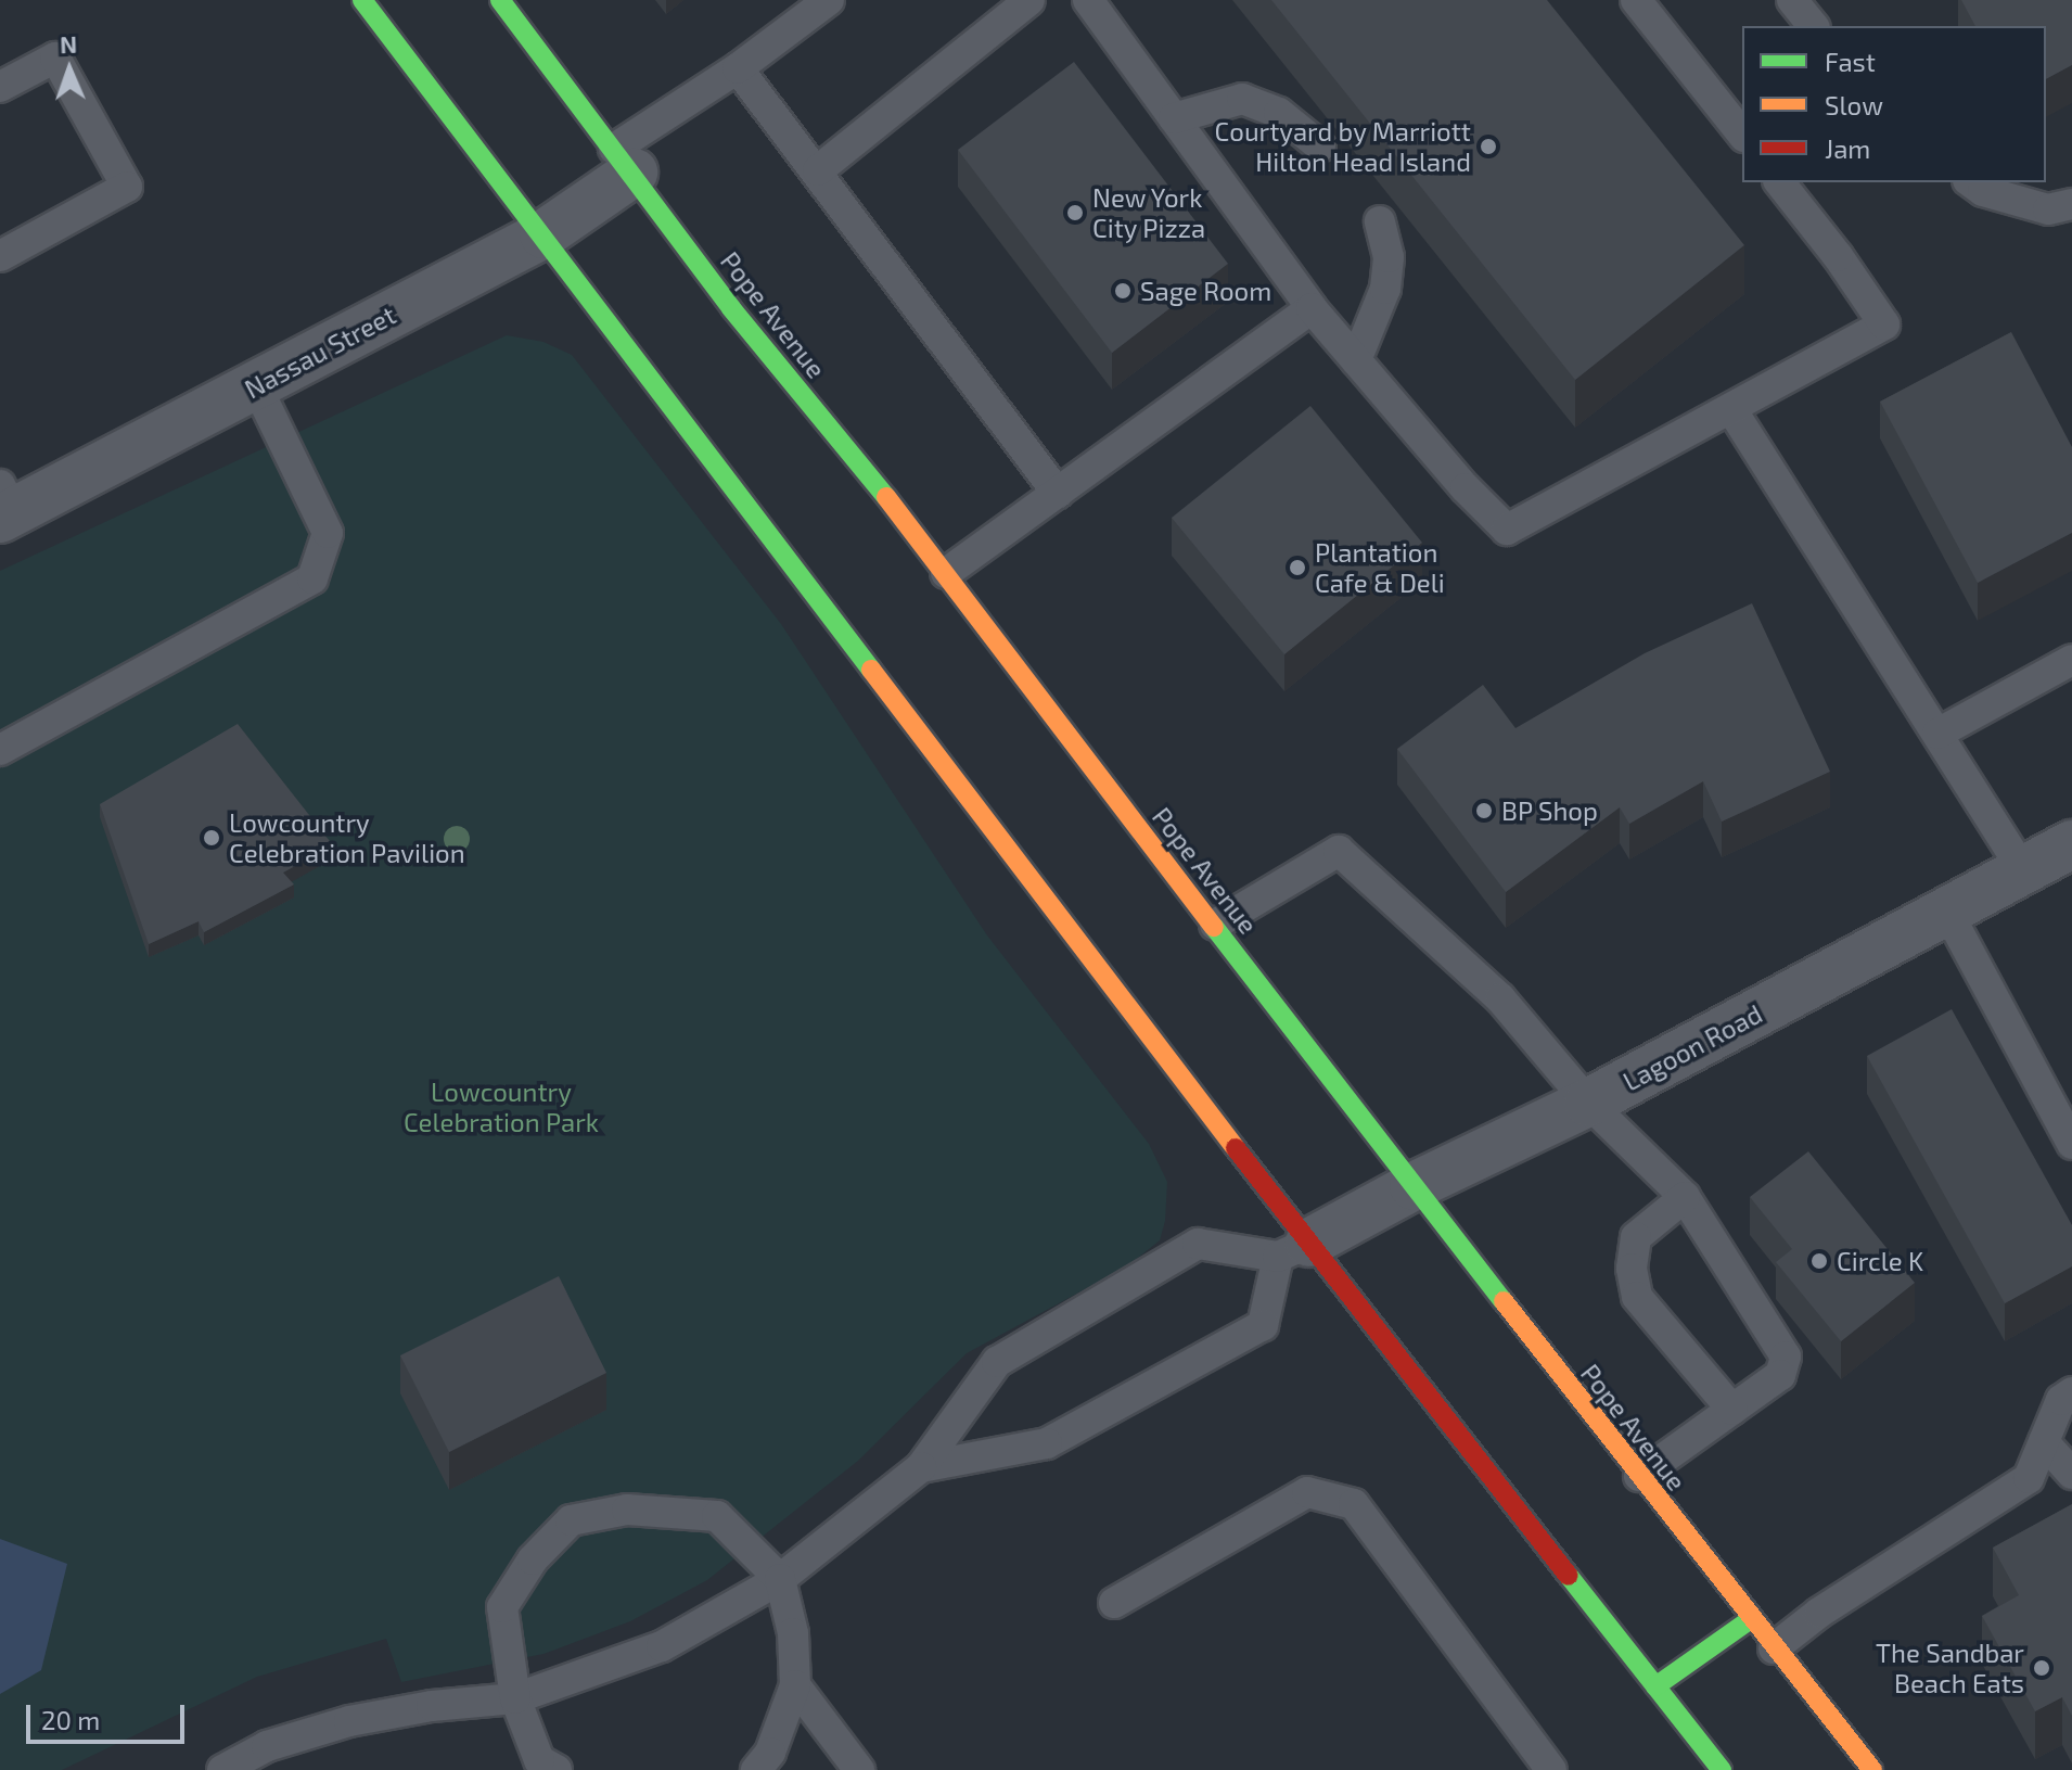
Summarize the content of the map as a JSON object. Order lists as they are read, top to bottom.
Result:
{
  "streets": {
    "main road": ["Pope Avenue"],
    "street": ["Nassau Street", "Lagoon Road"]
  },
  "crossings": [
    ["Pope Avenue", "Nassau Street"],
    ["Pope Avenue", "Lagoon Road"]
  ],
  "parks": ["Lowcountry Celebration Park"],
  "places": [
    "Courtyard by Marriott Hilton Head Island",
    "New York City Pizza",
    "Sage Room",
    "Plantation Cafe & Deli",
    "BP Shop",
    "Lowcountry Celebration Pavilion",
    "Circle K",
    "The Sandbar Beach Eats"
  ],
  "legend": ["Fast", "Slow", "Jam"],
  "scale_bar": "20 m",
  "north": "top"
}
